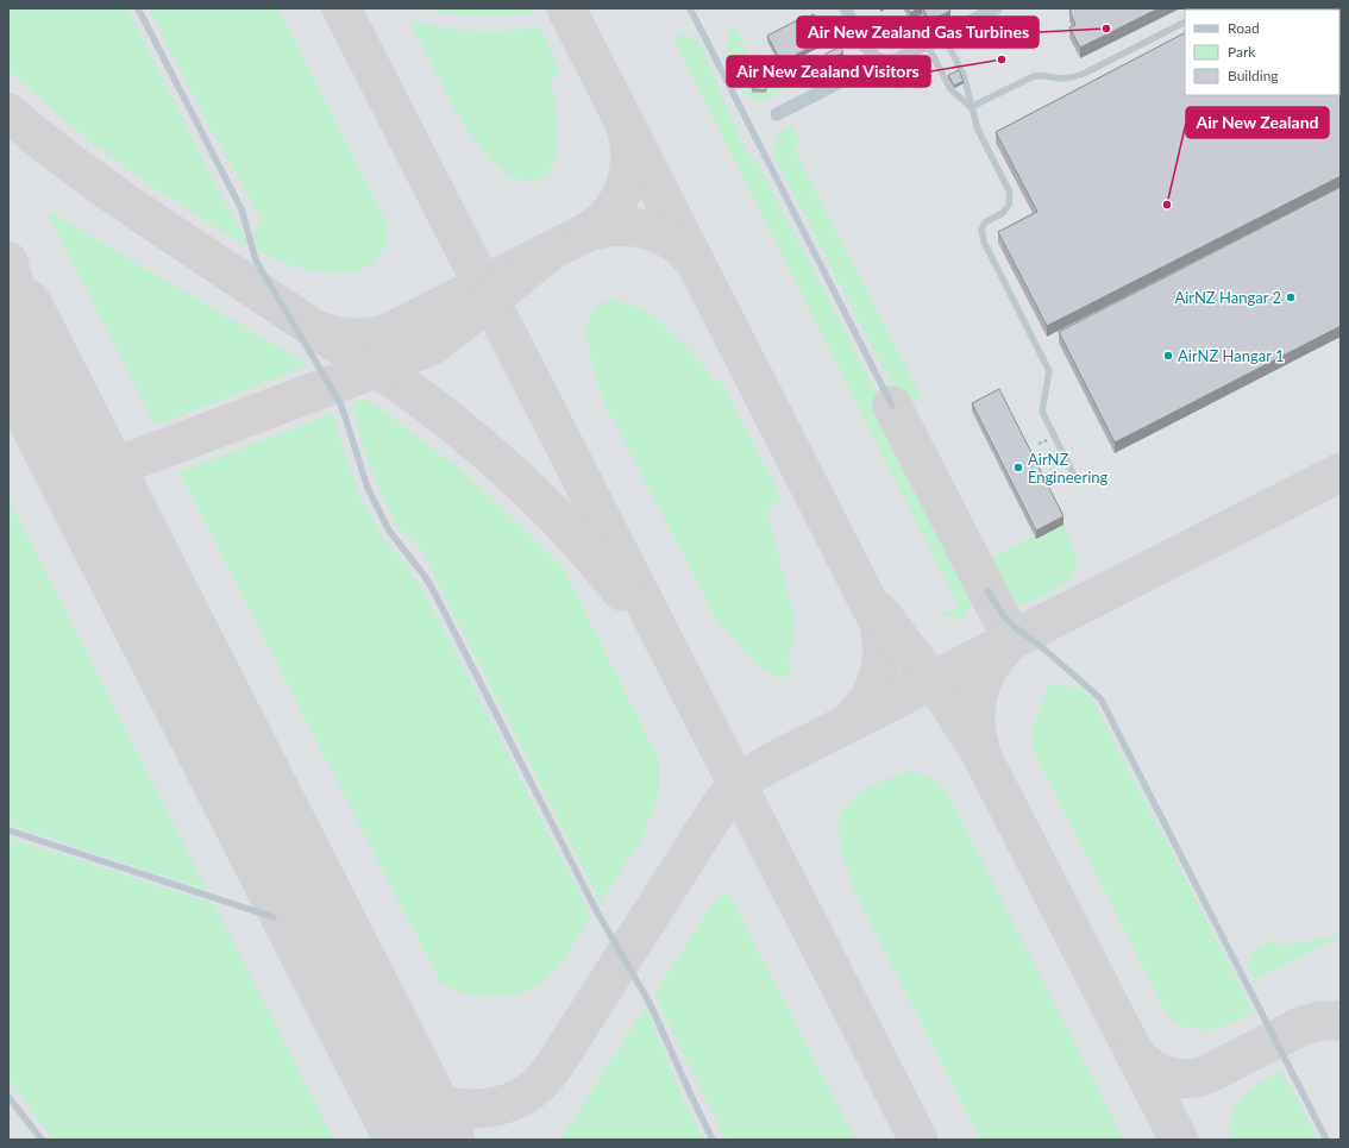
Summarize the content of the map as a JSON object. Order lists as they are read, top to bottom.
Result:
{
  "places": [
    "Air New Zealand Gas Turbines",
    "Air New Zealand Visitors",
    "Air New Zealand",
    "AirNZ Hangar 2",
    "AirNZ Hangar 1",
    "AirNZ Engineering"
  ],
  "legend": ["Road", "Park", "Building"]
}
